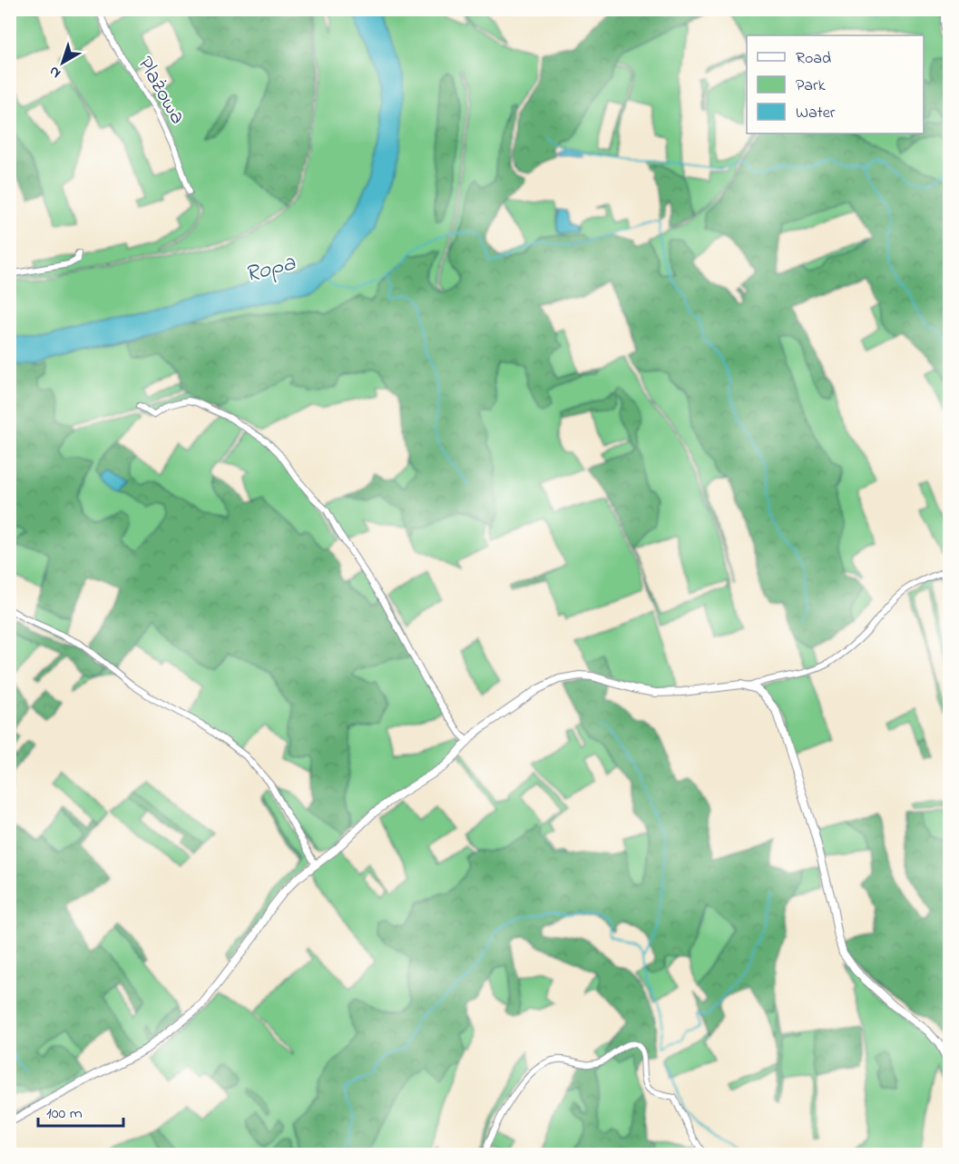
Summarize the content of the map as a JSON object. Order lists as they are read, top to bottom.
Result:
{
  "streets": {
    "street": ["Plażowa"]
  },
  "water": ["Ropa"],
  "legend": ["Road", "Park", "Water"],
  "scale_bar": "100 m",
  "north": "bottom left"
}
